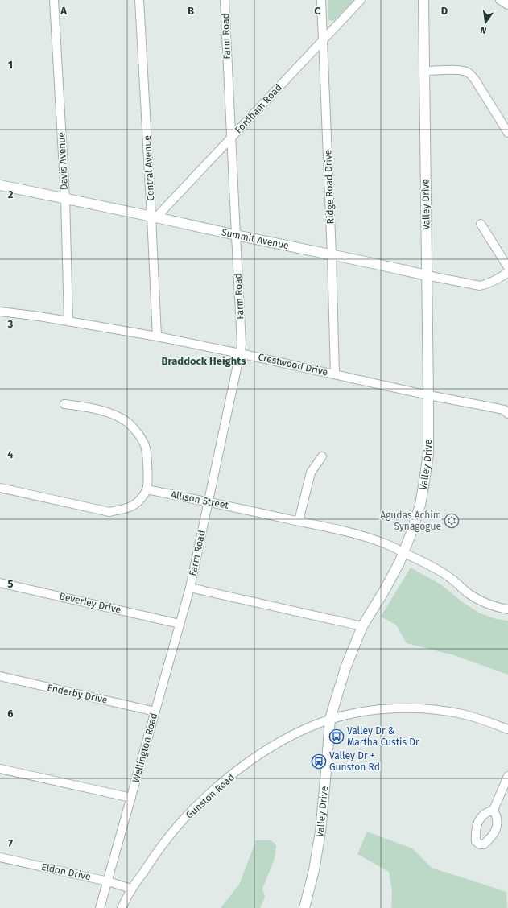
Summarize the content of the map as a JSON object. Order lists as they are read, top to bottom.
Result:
{
  "streets": {
    "street": [
      "Farm Road",
      "Fordham Road",
      "Davis Avenue",
      "Central Avenue",
      "Ridge Road Drive",
      "Valley Drive",
      "Summit Avenue",
      "Crestwood Drive",
      "Allison Street",
      "Beverley Drive",
      "Enderby Drive",
      "Wellington Road",
      "Gunston Road",
      "Eldon Drive"
    ]
  },
  "crossings": [
    ["Farm Road", "Fordham Road"],
    ["Farm Road", "Summit Avenue"],
    ["Farm Road", "Crestwood Drive"],
    ["Farm Road", "Allison Street"],
    ["Farm Road", "Wellington Road"],
    ["Fordham Road", "Central Avenue"],
    ["Fordham Road", "Ridge Road Drive"],
    ["Fordham Road", "Summit Avenue"],
    ["Davis Avenue", "Summit Avenue"],
    ["Davis Avenue", "Crestwood Drive"],
    ["Central Avenue", "Summit Avenue"],
    ["Central Avenue", "Crestwood Drive"],
    ["Ridge Road Drive", "Summit Avenue"],
    ["Ridge Road Drive", "Crestwood Drive"],
    ["Valley Drive", "Summit Avenue"],
    ["Valley Drive", "Crestwood Drive"],
    ["Valley Drive", "Allison Street"],
    ["Valley Drive", "Gunston Road"],
    ["Beverley Drive", "Wellington Road"],
    ["Enderby Drive", "Wellington Road"],
    ["Wellington Road", "Eldon Drive"],
    ["Gunston Road", "Eldon Drive"]
  ],
  "districts": ["Braddock Heights"],
  "places": {
    "synagogue": ["Agudas Achim Synagogue"],
    "bus stop": ["Valley Dr & Martha Custis Dr", "Valley Dr + Gunston Rd"]
  },
  "north": "bottom",
  "grid": {
    "columns": [
      "A",
      "B",
      "C",
      "D"
    ],
    "rows": [
      "1",
      "2",
      "3",
      "4",
      "5",
      "6",
      "7"
    ]
  }
}
